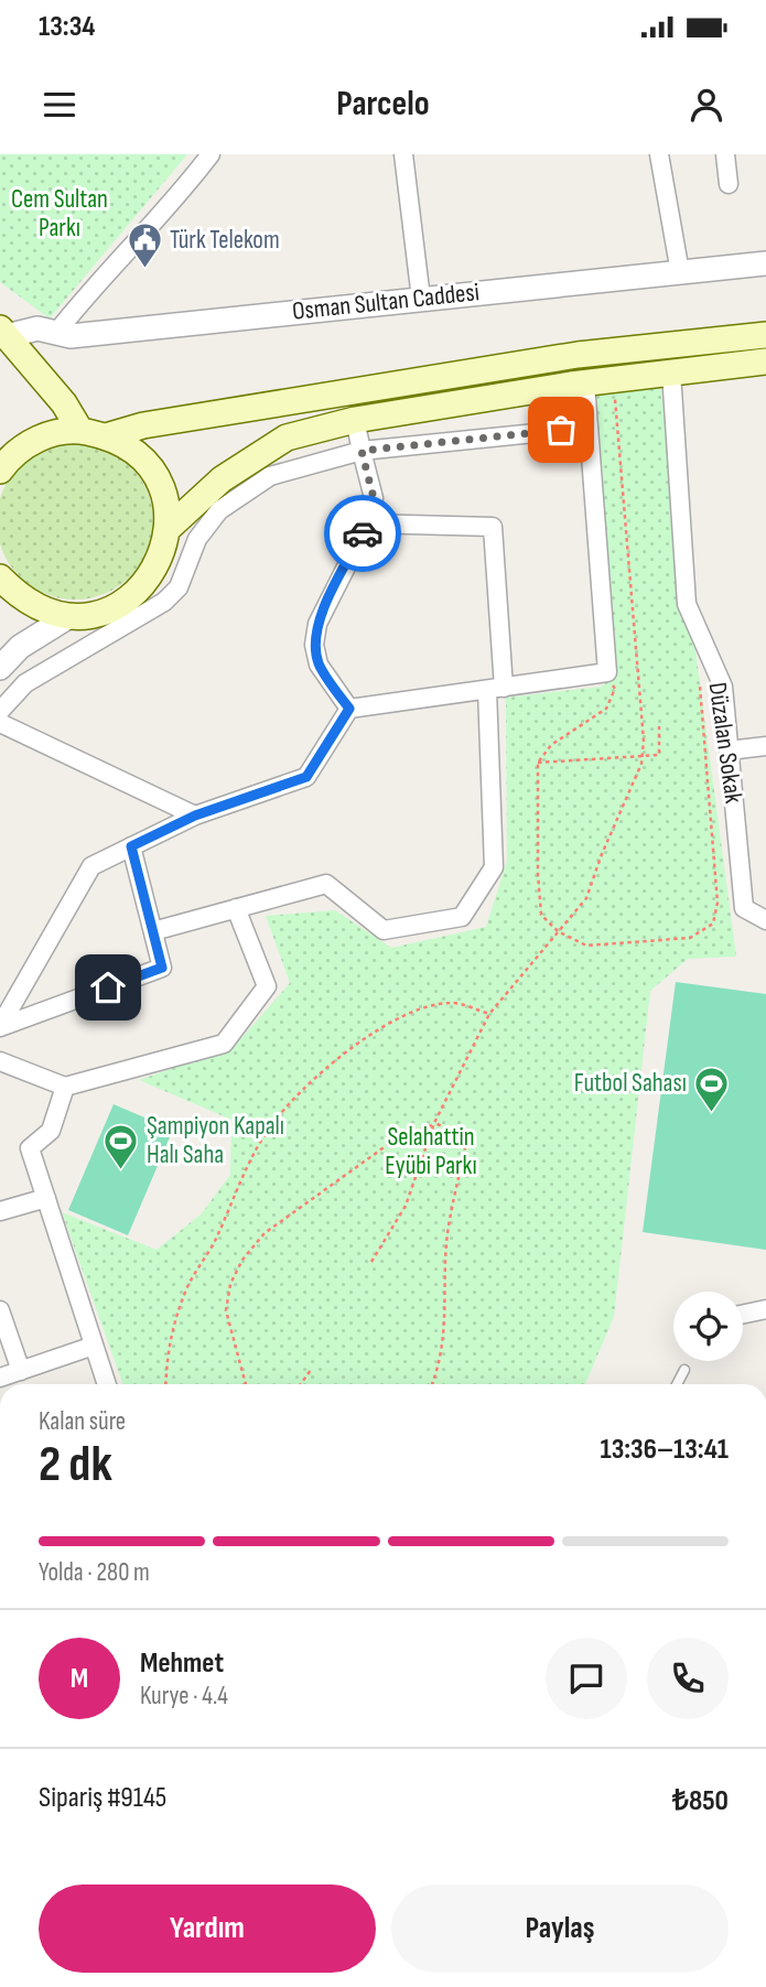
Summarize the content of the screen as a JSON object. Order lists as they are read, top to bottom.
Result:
{
  "streets": {
    "street": ["Osman Sultan Caddesi", "Düzalan Sokak"]
  },
  "parks": ["Cem Sultan Parkı", "Selahattin Eyübi Parkı"],
  "places": {
    "public building": ["Türk Telekom"],
    "sports": ["Futbol Sahası", "Şampiyon Kapalı Halı Saha"]
  },
  "page": {
    "status": "13:34",
    "header": "Parcelo",
    "heading": ["2 dk", "Kalan süre", "13:36–13:41"],
    "panel": [
      "Mehmet",
      "Kurye · 4.4",
      "Sipariş #9145",
      "₺850"
    ],
    "bar": "Yolda · 280 m",
    "round": "M",
    "buttons": ["Yardım", "Paylaş"]
  }
}
